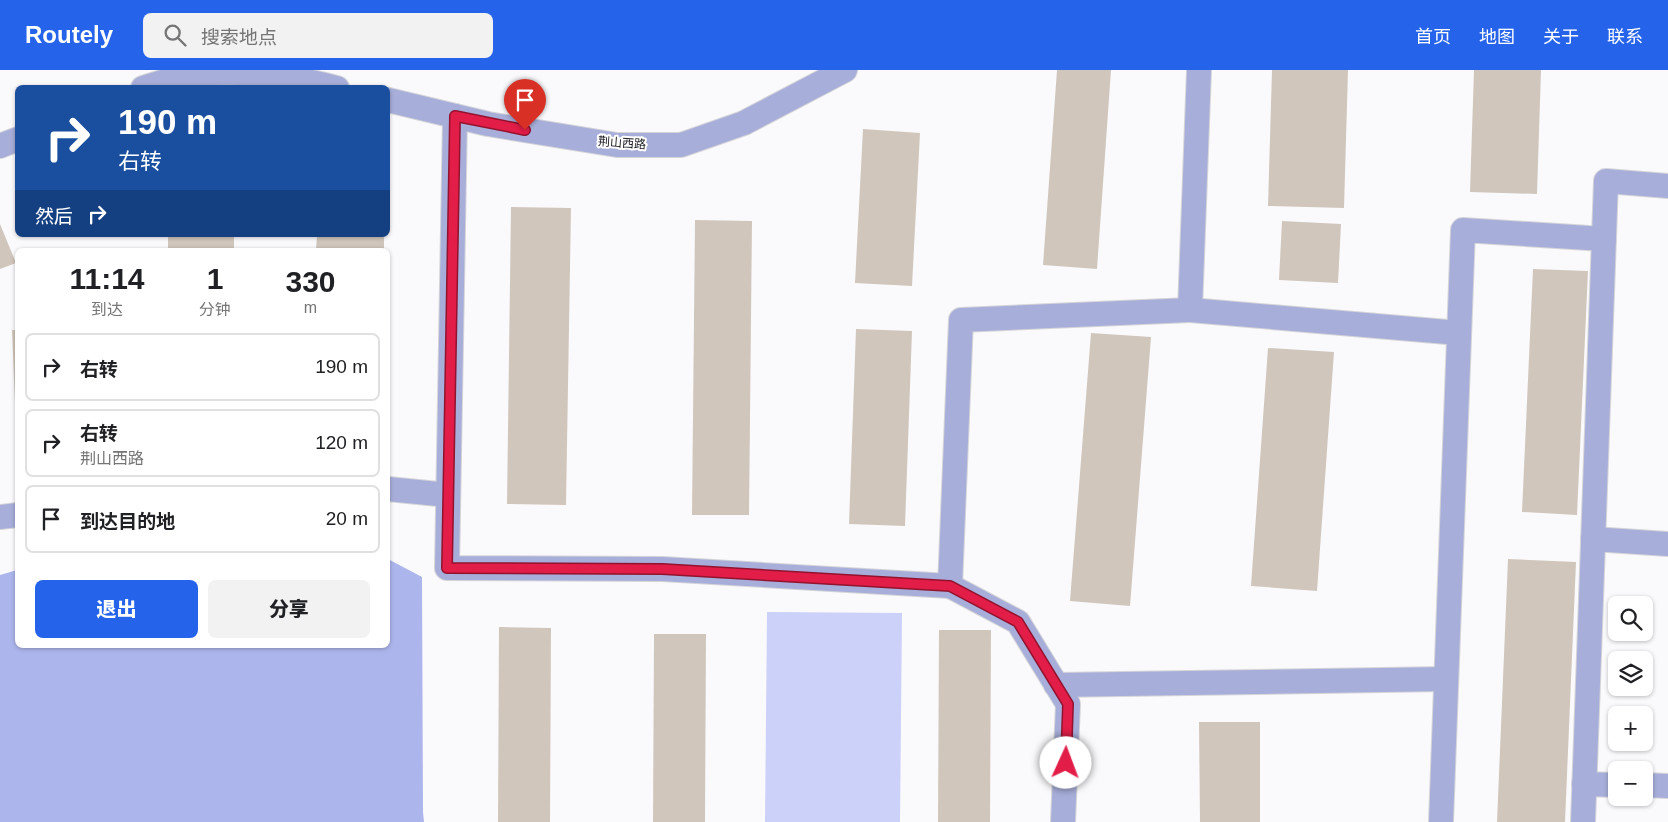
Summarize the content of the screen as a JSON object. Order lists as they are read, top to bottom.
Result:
{
  "streets": {
    "street": ["荆山西路"]
  },
  "page": {
    "header": "Routely",
    "search": "搜索地点",
    "nav": [
      "首页",
      "地图",
      "关于",
      "联系"
    ],
    "turn": ["190 m", "右转"],
    "then": "然后",
    "eta": [
      "11:14",
      "到达",
      "1",
      "分钟",
      "330",
      "m"
    ],
    "list": [
      {
        "name": "右转",
        "value": "190 m"
      },
      {
        "name": "右转",
        "note": "荆山西路",
        "value": "120 m"
      },
      {
        "name": "到达目的地",
        "value": "20 m"
      }
    ],
    "buttons": ["退出", "分享"],
    "map_buttons": ["+", "−"]
  }
}
